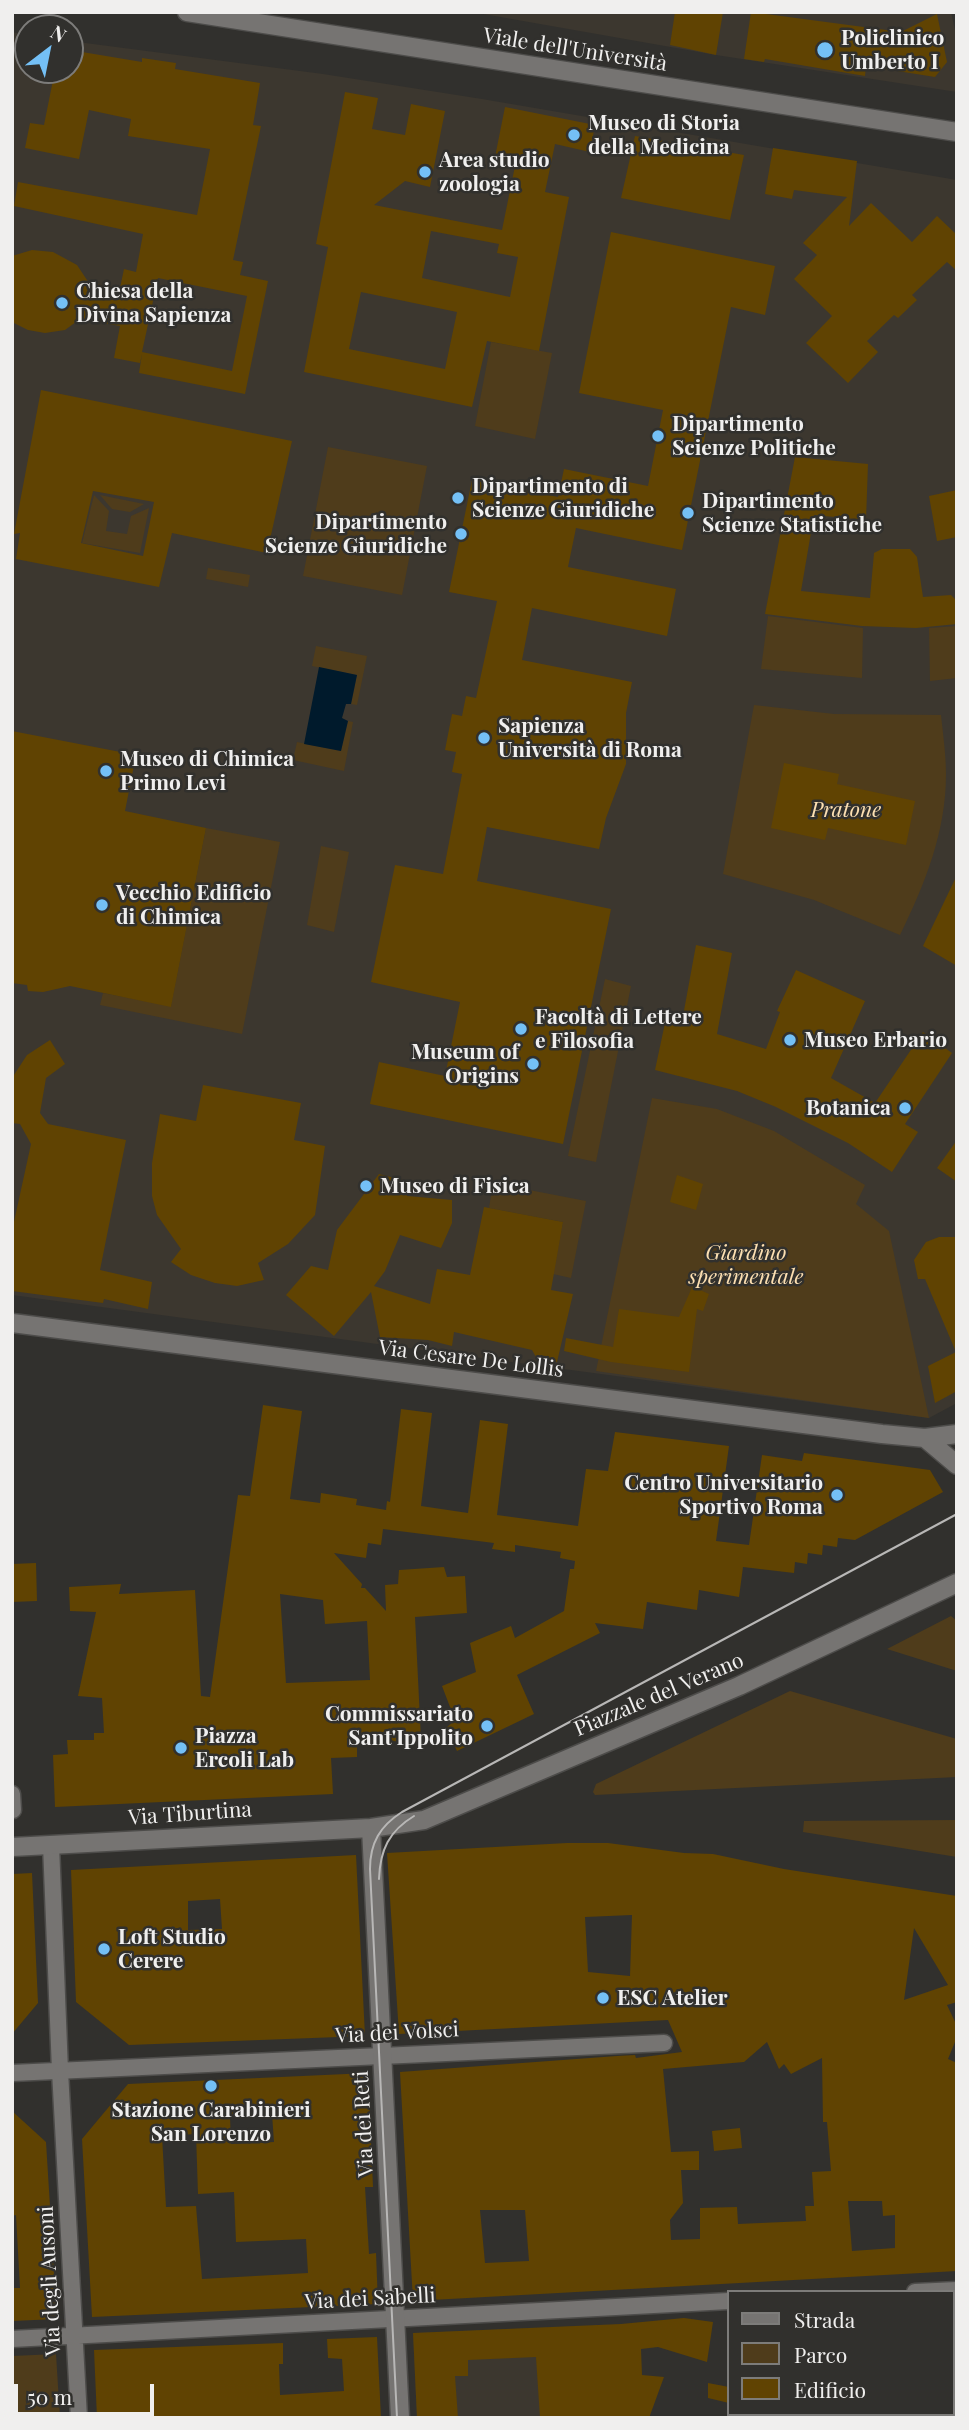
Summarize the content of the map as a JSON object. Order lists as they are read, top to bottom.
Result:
{
  "streets": {
    "main road": [
      "Viale dell'Università",
      "Via Cesare De Lollis",
      "Piazzale del Verano",
      "Via Tiburtina",
      "Via dei Reti"
    ],
    "street": ["Via dei Volsci", "Via degli Ausoni", "Via dei Sabelli"]
  },
  "crossings": [
    ["Piazzale del Verano", "Via Tiburtina"],
    ["Piazzale del Verano", "Via dei Reti"],
    ["Via Tiburtina", "Via dei Reti"],
    ["Via Tiburtina", "Via degli Ausoni"],
    ["Via dei Volsci", "Via dei Reti"],
    ["Via dei Volsci", "Via degli Ausoni"],
    ["Via dei Reti", "Via dei Sabelli"],
    ["Via degli Ausoni", "Via dei Sabelli"]
  ],
  "parks": ["Pratone", "Giardino sperimentale"],
  "places": [
    "Policlinico Umberto I",
    "Museo di Storia della Medicina",
    "Area studio zoologia",
    "Chiesa della Divina Sapienza",
    "Dipartimento Scienze Politiche",
    "Dipartimento di Scienze Giuridiche",
    "Dipartimento Scienze Statistiche",
    "Dipartimento Scienze Giuridiche",
    "Sapienza Università di Roma",
    "Museo di Chimica Primo Levi",
    "Vecchio Edificio di Chimica",
    "Facoltà di Lettere e Filosofia",
    "Museo Erbario",
    "Museum of Origins",
    "Botanica",
    "Museo di Fisica",
    "Centro Universitario Sportivo Roma",
    "Commissariato Sant'Ippolito",
    "Piazza Ercoli Lab",
    "Loft Studio Cerere",
    "ESC Atelier",
    "Stazione Carabinieri San Lorenzo"
  ],
  "legend": ["Strada", "Parco", "Edificio"],
  "scale_bar": "50 m",
  "north": "top right"
}
